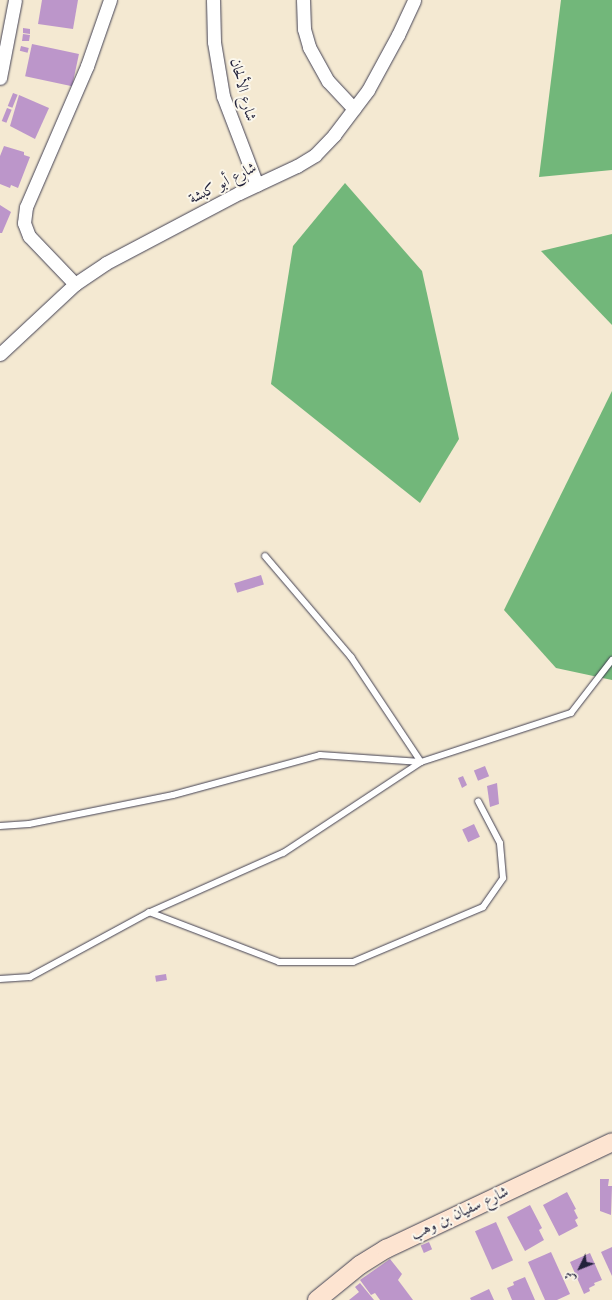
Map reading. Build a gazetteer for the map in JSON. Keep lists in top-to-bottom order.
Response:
{
  "streets": {
    "street": ["شارع الألحان", "شارع أبو كبشة", "شارع سفيان بن وهب"]
  },
  "crossings": [
    ["شارع الألحان", "شارع أبو كبشة"]
  ],
  "north": "bottom left"
}
